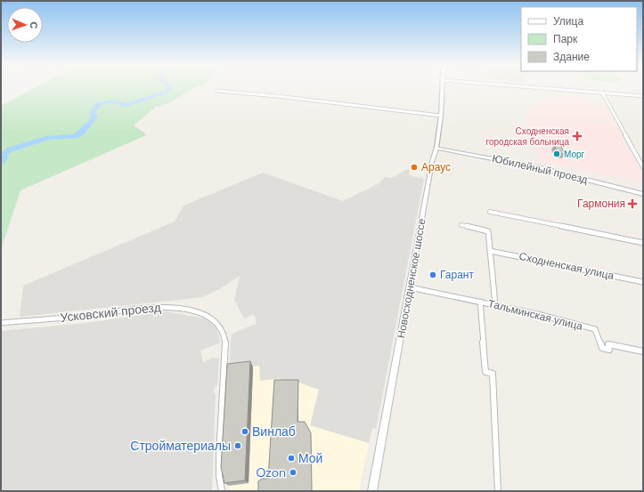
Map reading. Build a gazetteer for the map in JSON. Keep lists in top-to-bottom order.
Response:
{
  "streets": {
    "main road": ["Юбилейный проезд", "Новосходненское шоссе"],
    "street": ["Сходненская улица", "Усковский проезд", "Тальминская улица"]
  },
  "crossings": [
    ["Юбилейный проезд", "Новосходненское шоссе"],
    ["Новосходненское шоссе", "Тальминская улица"]
  ],
  "places": {
    "health": ["Сходненская городская больница", "Гармония"],
    "other": [
      "Морг",
      "Араус",
      "Гарант",
      "Винлаб",
      "Стройматериалы",
      "Мой",
      "Ozon"
    ]
  },
  "legend": ["Улица", "Парк", "Здание"],
  "north": "right"
}
